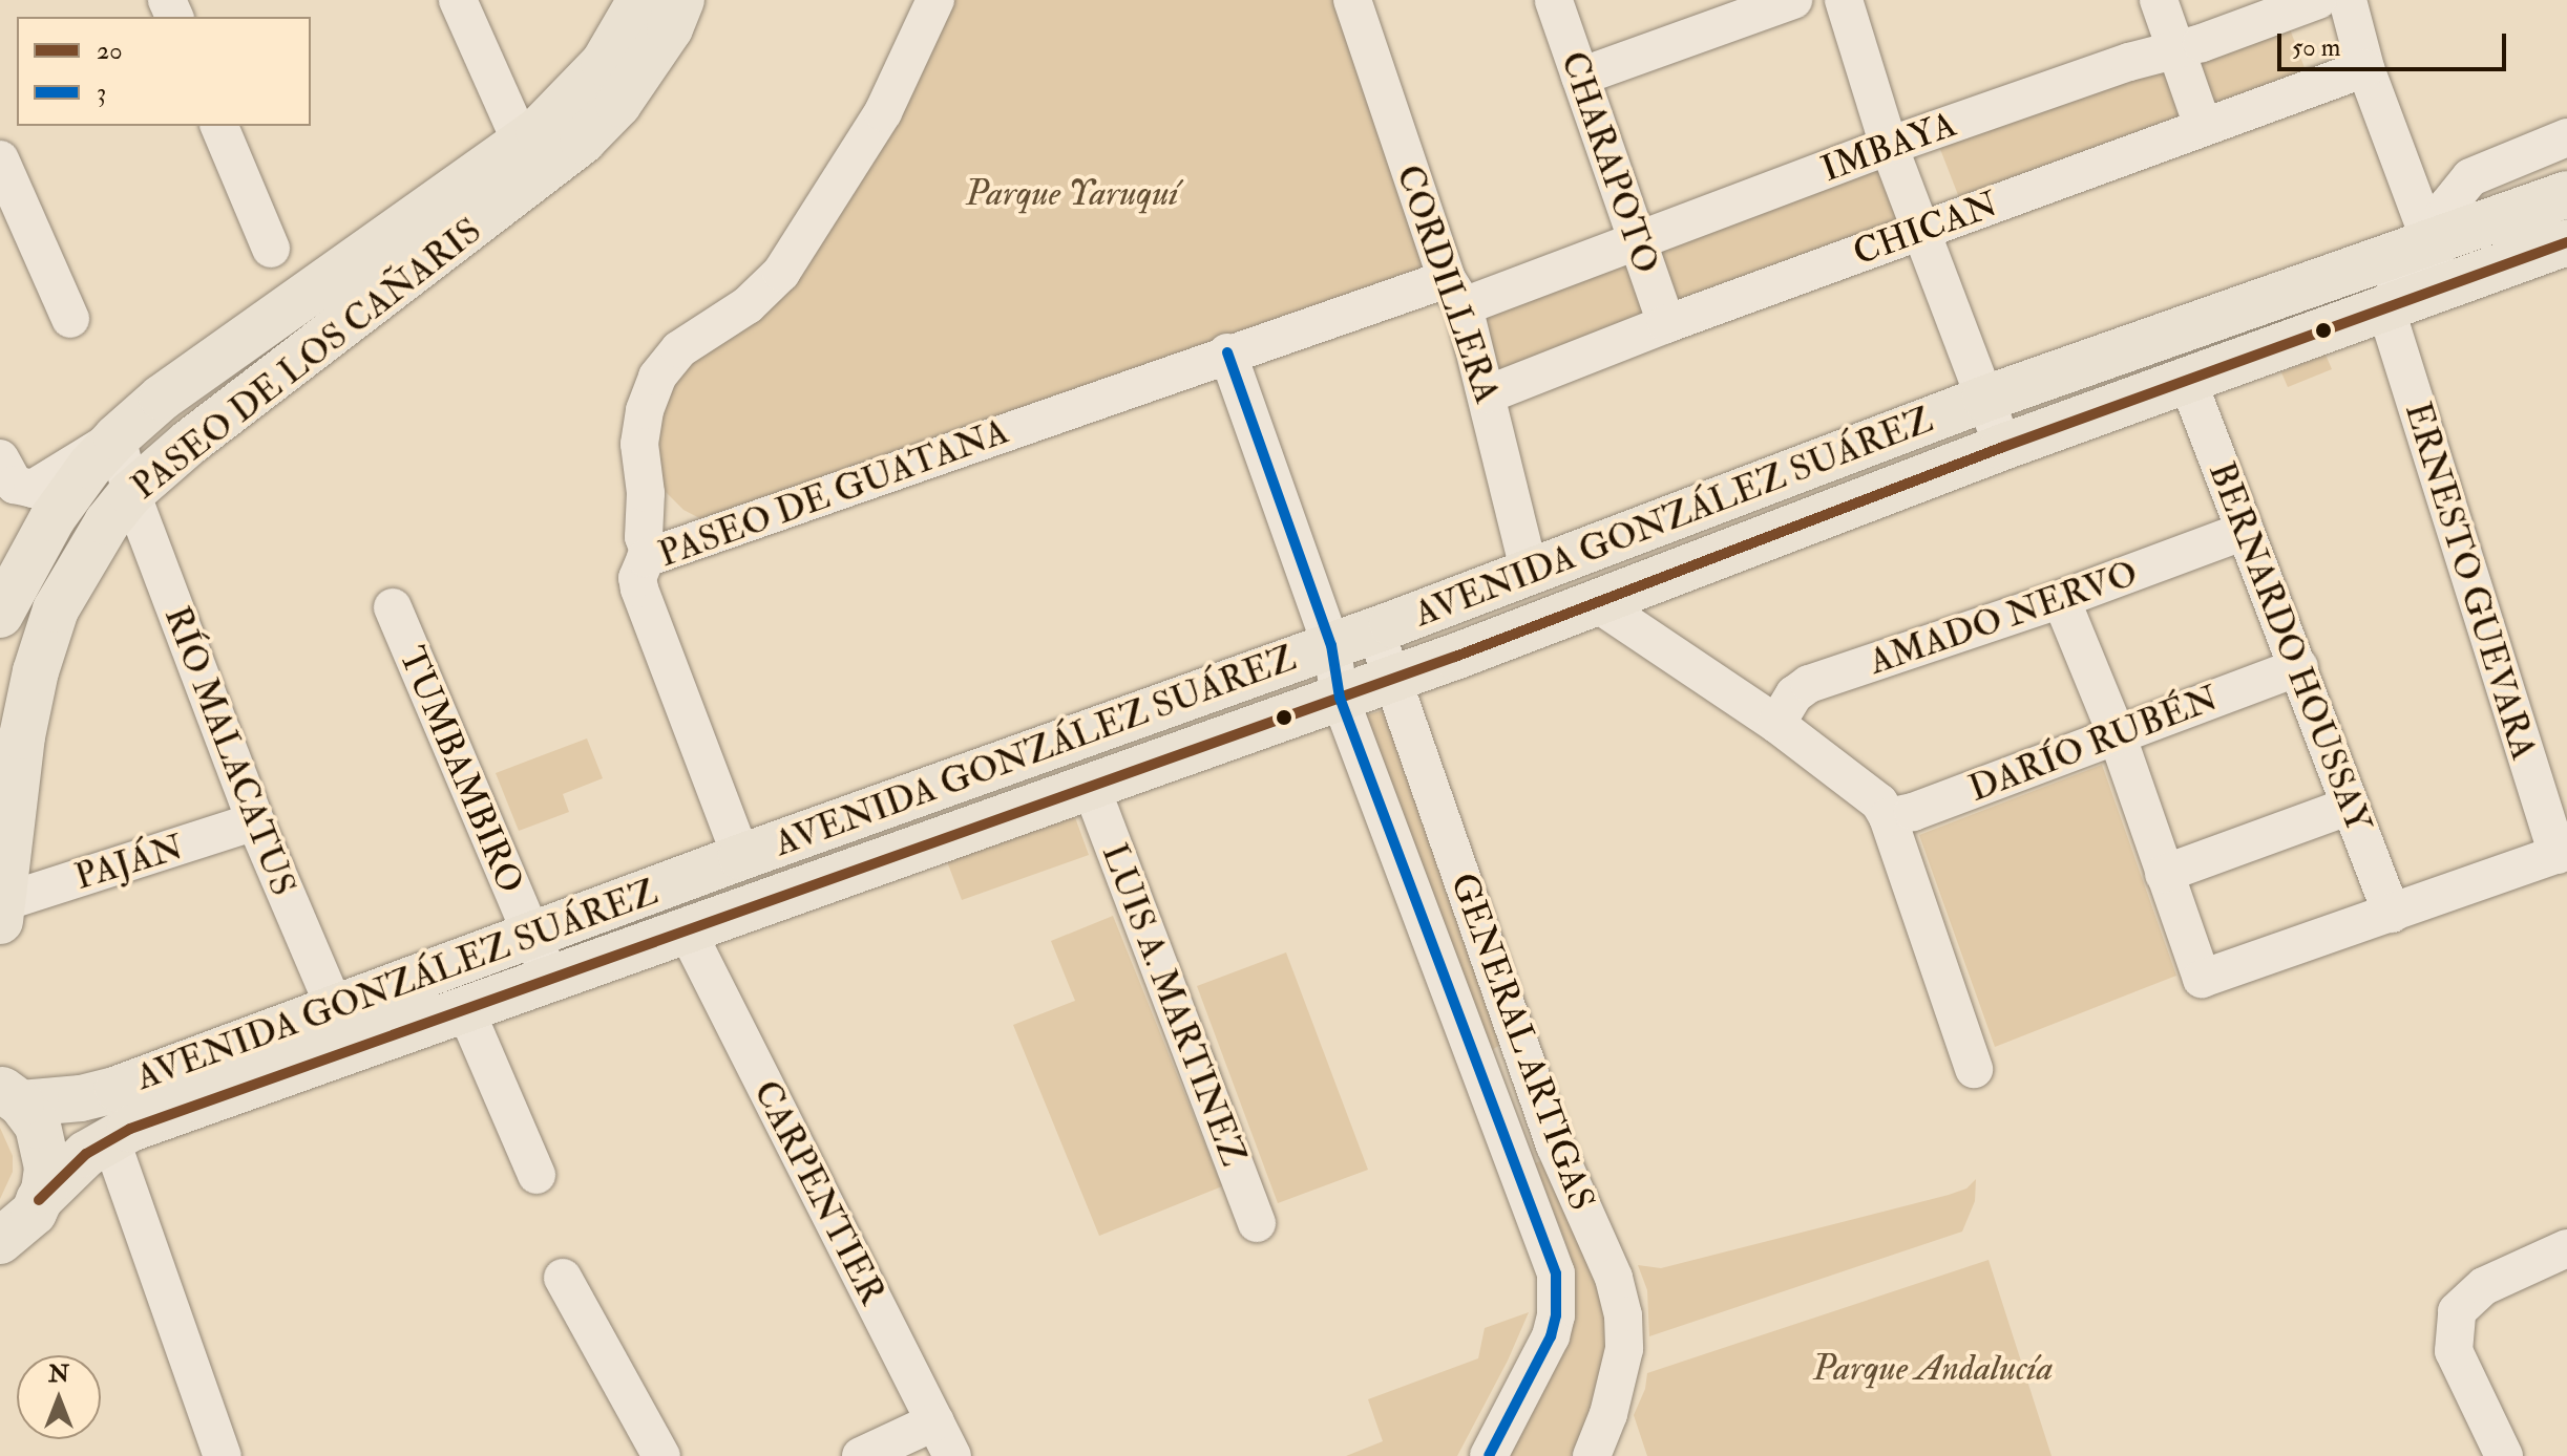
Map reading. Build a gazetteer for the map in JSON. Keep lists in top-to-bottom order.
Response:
{
  "streets": {
    "main road": ["PASEO DE LOS CAÑARIS", "AVENIDA GONZÁLEZ SUÁREZ"],
    "street": [
      "IMBAYA",
      "CHARAPOTO",
      "CHICAN",
      "CORDILLERA",
      "PASEO DE GUATANA",
      "ERNESTO GUEVARA",
      "AMADO NERVO",
      "BERNARDO HOUSSAY",
      "DARÍO RUBÉN",
      "RÍO MALACATUS",
      "TUMBAMBIRO",
      "PAJÁN",
      "LUIS A. MARTINEZ",
      "GENERAL ARTIGAS",
      "CARPENTIER"
    ]
  },
  "crossings": [
    ["IMBAYA", "CHARAPOTO"],
    ["IMBAYA", "CORDILLERA"],
    ["IMBAYA", "PASEO DE GUATANA"],
    ["CHARAPOTO", "CHICAN"],
    ["CHICAN", "CORDILLERA"],
    ["CORDILLERA", "PASEO DE GUATANA"],
    ["CORDILLERA", "AVENIDA GONZÁLEZ SUÁREZ"],
    ["PASEO DE LOS CAÑARIS", "RÍO MALACATUS"],
    ["PASEO DE LOS CAÑARIS", "PAJÁN"],
    ["PASEO DE GUATANA", "AVENIDA GONZÁLEZ SUÁREZ"],
    ["PASEO DE GUATANA", "GENERAL ARTIGAS"],
    ["AVENIDA GONZÁLEZ SUÁREZ", "ERNESTO GUEVARA"],
    ["AVENIDA GONZÁLEZ SUÁREZ", "BERNARDO HOUSSAY"],
    ["AVENIDA GONZÁLEZ SUÁREZ", "RÍO MALACATUS"],
    ["AVENIDA GONZÁLEZ SUÁREZ", "TUMBAMBIRO"],
    ["AVENIDA GONZÁLEZ SUÁREZ", "LUIS A. MARTINEZ"],
    ["AVENIDA GONZÁLEZ SUÁREZ", "GENERAL ARTIGAS"],
    ["AVENIDA GONZÁLEZ SUÁREZ", "CARPENTIER"],
    ["AMADO NERVO", "BERNARDO HOUSSAY"],
    ["BERNARDO HOUSSAY", "DARÍO RUBÉN"],
    ["RÍO MALACATUS", "PAJÁN"]
  ],
  "parks": ["Parque Yaruquí", "Parque Andalucía"],
  "lines": ["transit line 20", "transit line 3"],
  "legend": ["20", "3"],
  "scale_bar": "50 m",
  "north": "top"
}
